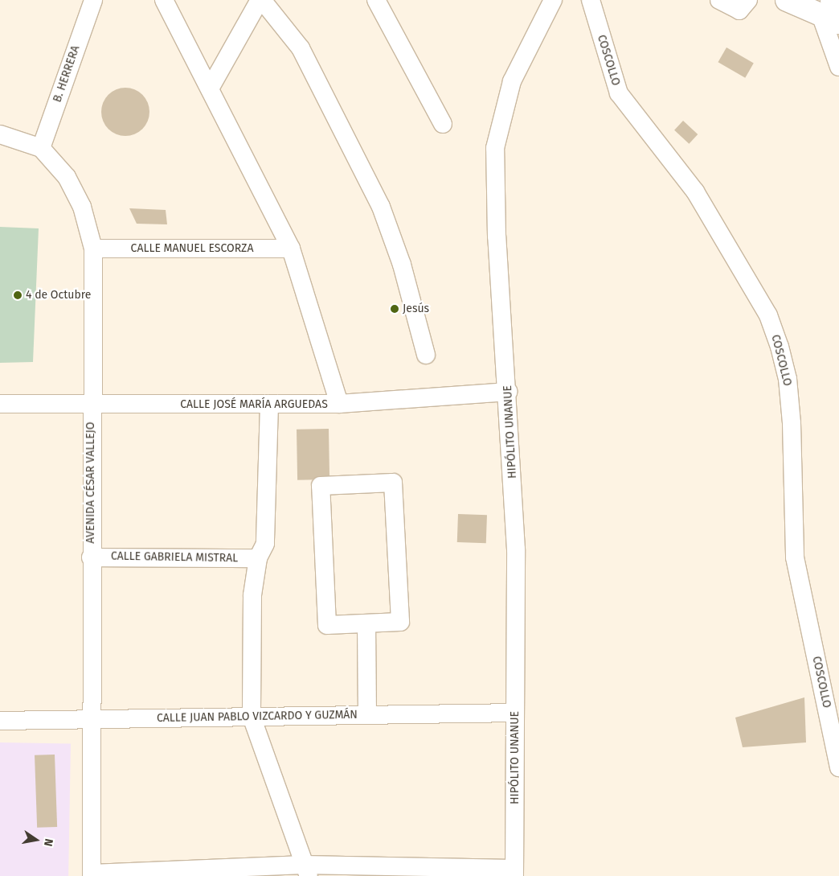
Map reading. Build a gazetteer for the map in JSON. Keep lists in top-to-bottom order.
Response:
{
  "streets": {
    "street": [
      "COSCOLLO",
      "B. HERRERA",
      "CALLE MANUEL ESCORZA",
      "CALLE JOSÉ MARÍA ARGUEDAS",
      "HIPÓLITO UNANUE",
      "AVENIDA CÉSAR VALLEJO",
      "CALLE GABRIELA MISTRAL",
      "CALLE JUAN PABLO VIZCARDO Y GUZMÁN"
    ]
  },
  "crossings": [
    ["B. HERRERA", "AVENIDA CÉSAR VALLEJO"],
    ["CALLE MANUEL ESCORZA", "AVENIDA CÉSAR VALLEJO"],
    ["CALLE JOSÉ MARÍA ARGUEDAS", "HIPÓLITO UNANUE"],
    ["CALLE JOSÉ MARÍA ARGUEDAS", "AVENIDA CÉSAR VALLEJO"],
    ["HIPÓLITO UNANUE", "CALLE JUAN PABLO VIZCARDO Y GUZMÁN"],
    ["AVENIDA CÉSAR VALLEJO", "CALLE GABRIELA MISTRAL"],
    ["AVENIDA CÉSAR VALLEJO", "CALLE JUAN PABLO VIZCARDO Y GUZMÁN"]
  ],
  "places": ["4 de Octubre", "Jesús"],
  "north": "right"
}
